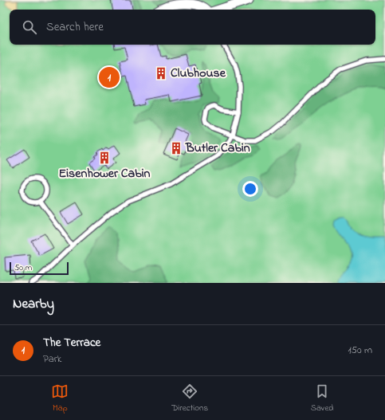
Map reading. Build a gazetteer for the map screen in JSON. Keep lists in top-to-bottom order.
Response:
{
  "places": {
    "building": ["Clubhouse", "Butler Cabin", "Eisenhower Cabin"]
  },
  "scale_bar": "50 m",
  "page": {
    "search": "Search here",
    "pins": "1",
    "scale": "50 m",
    "heading": "Nearby",
    "list": [
      {
        "mark": "1",
        "name": "The Terrace",
        "note": "Park",
        "value": "150 m"
      }
    ],
    "nav": ["Map", "Directions", "Saved"]
  }
}
